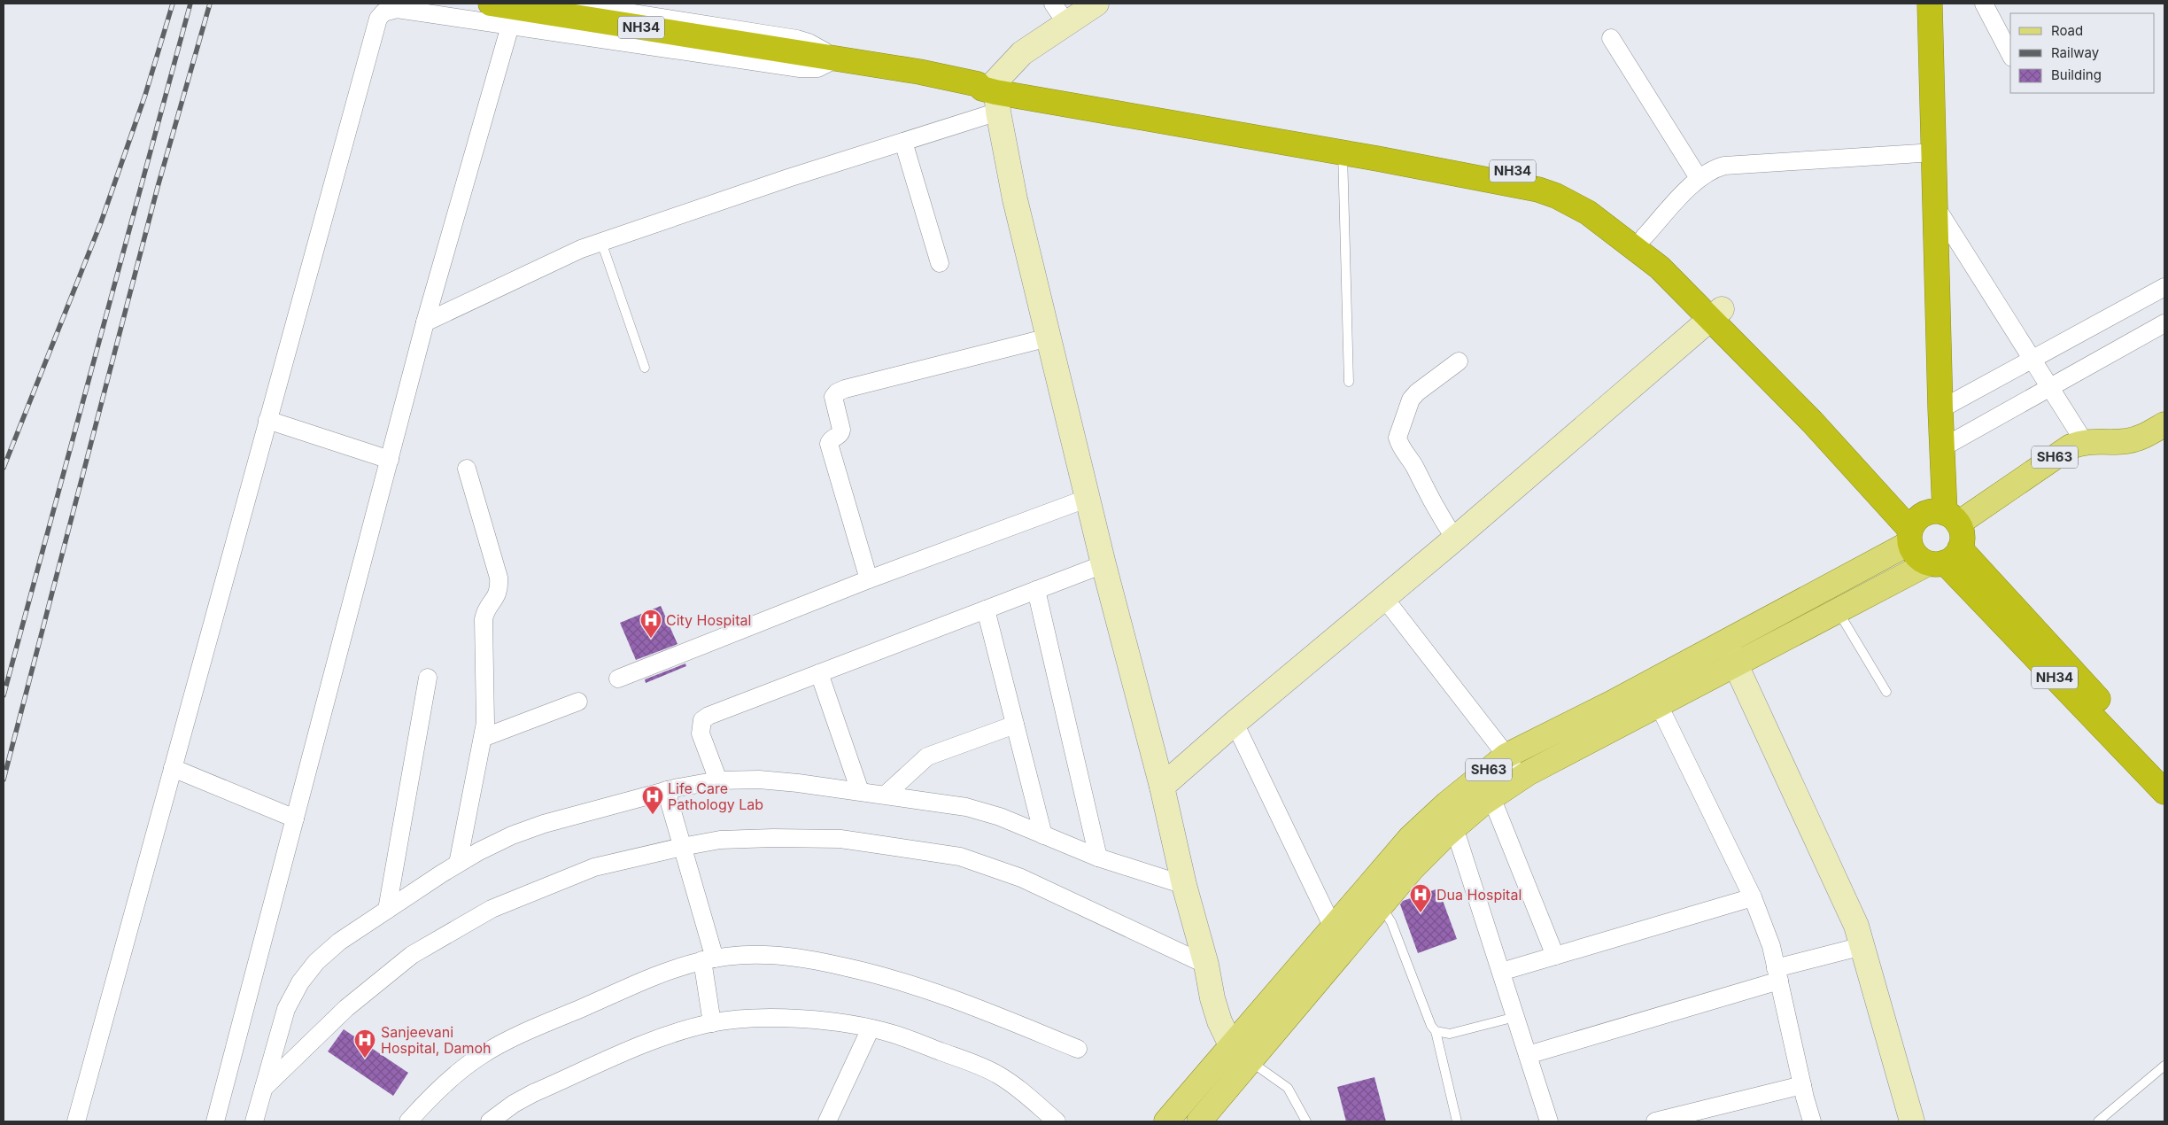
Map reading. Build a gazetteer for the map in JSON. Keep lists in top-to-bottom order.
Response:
{
  "streets": {
    "highway": ["NH34"],
    "main road": ["SH63"]
  },
  "crossings": [
    ["NH34", "SH63"]
  ],
  "places": {
    "hospital": [
      "City Hospital",
      "Life Care Pathology Lab",
      "Dua Hospital",
      "Sanjeevani Hospital, Damoh"
    ]
  },
  "legend": ["Road", "Railway", "Building"]
}
